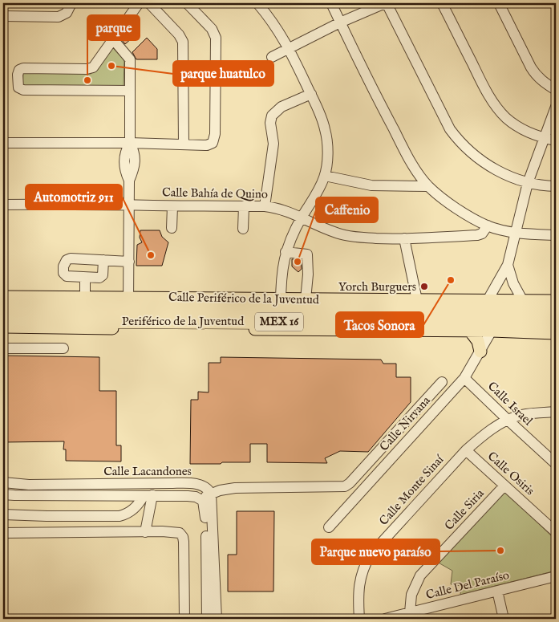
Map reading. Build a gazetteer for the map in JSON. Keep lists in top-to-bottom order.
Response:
{
  "streets": {
    "highway": ["Periférico de la Juventud", "MEX 16"],
    "main road": ["Calle Periférico de la Juventud"],
    "street": [
      "Calle Bahía de Quino",
      "Calle Israel",
      "Calle Nirvana",
      "Calle Lacandones",
      "Calle Osiris",
      "Calle Monte Sinaí",
      "Calle Siria",
      "Calle Del Paraíso"
    ]
  },
  "crossings": [
    ["Calle Periférico de la Juventud", "Periférico de la Juventud"],
    ["Calle Israel", "Calle Nirvana"],
    ["Calle Israel", "Calle Monte Sinaí"],
    ["Calle Osiris", "Calle Monte Sinaí"],
    ["Calle Osiris", "Calle Siria"],
    ["Calle Siria", "Calle Del Paraíso"]
  ],
  "places": [
    "parque huatulco",
    "parque",
    "Automotriz 911",
    "Caffenio",
    "Tacos Sonora",
    "Yorch Burguers",
    "Parque nuevo paraíso"
  ]
}
